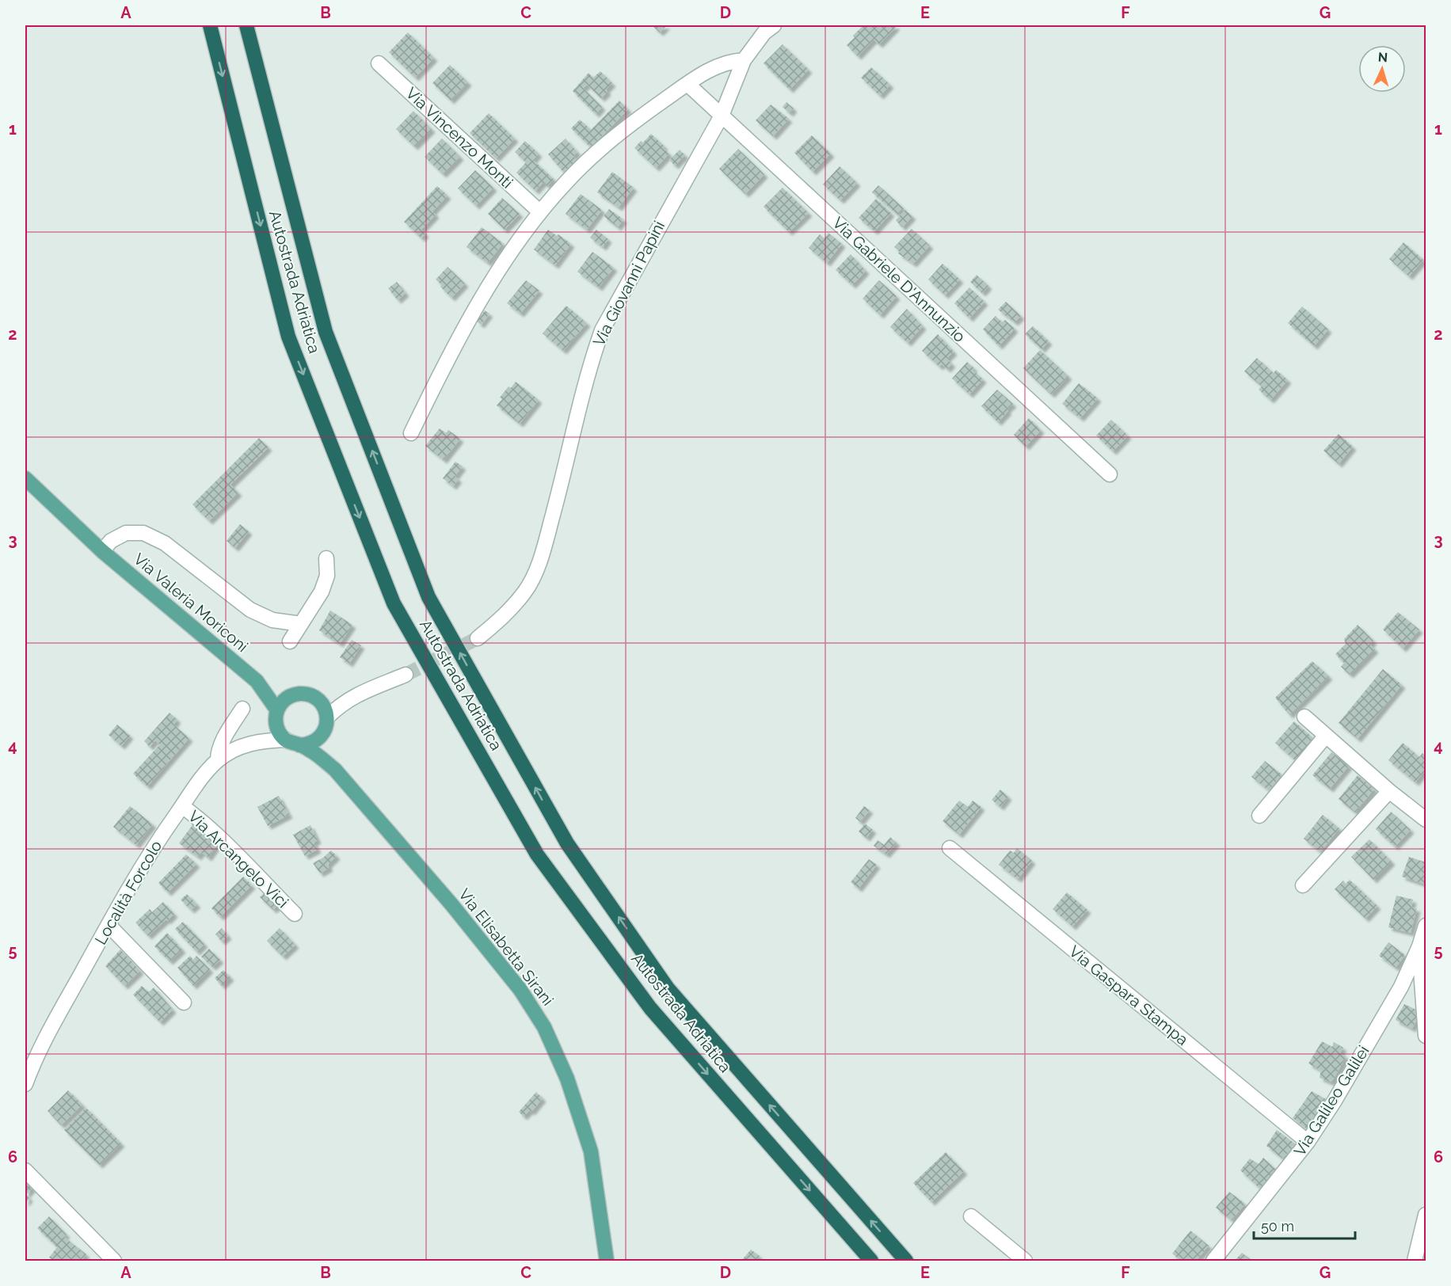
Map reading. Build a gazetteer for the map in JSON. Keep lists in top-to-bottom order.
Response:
{
  "streets": {
    "highway": ["Autostrada Adriatica"],
    "main road": ["Via Valeria Moriconi", "Via Elisabetta Sirani"],
    "street": [
      "Via Vincenzo Monti",
      "Via Gabriele D'Annunzio",
      "Via Giovanni Papini",
      "Via Arcangelo Vici",
      "Località Forcolo",
      "Via Gaspara Stampa",
      "Via Galileo Galilei"
    ]
  },
  "crossings": [
    ["Via Gabriele D'Annunzio", "Via Giovanni Papini"],
    ["Via Valeria Moriconi", "Via Elisabetta Sirani"],
    ["Via Arcangelo Vici", "Località Forcolo"],
    ["Via Gaspara Stampa", "Via Galileo Galilei"]
  ],
  "scale_bar": "50 m",
  "north": "top",
  "grid": {
    "columns": [
      "A",
      "B",
      "C",
      "D",
      "E",
      "F",
      "G"
    ],
    "rows": [
      "1",
      "2",
      "3",
      "4",
      "5",
      "6"
    ]
  }
}
